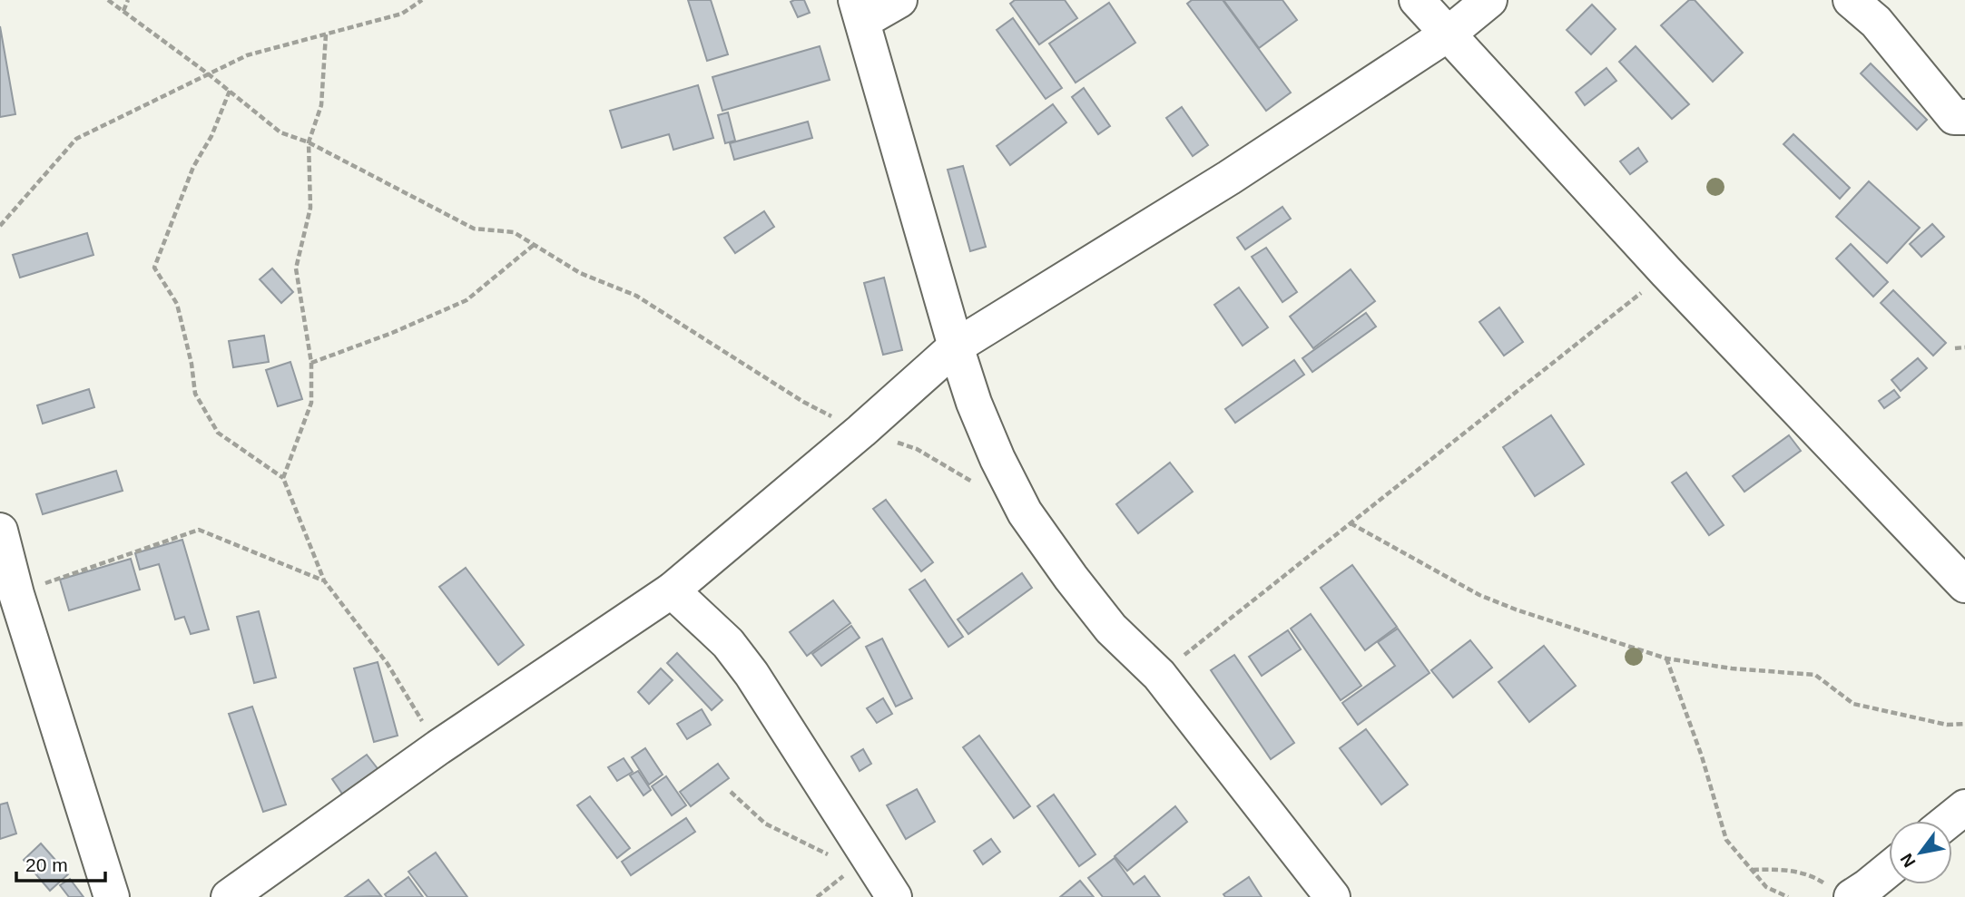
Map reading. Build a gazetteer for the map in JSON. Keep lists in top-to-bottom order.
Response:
{
  "scale_bar": "20 m",
  "north": "bottom left"
}
